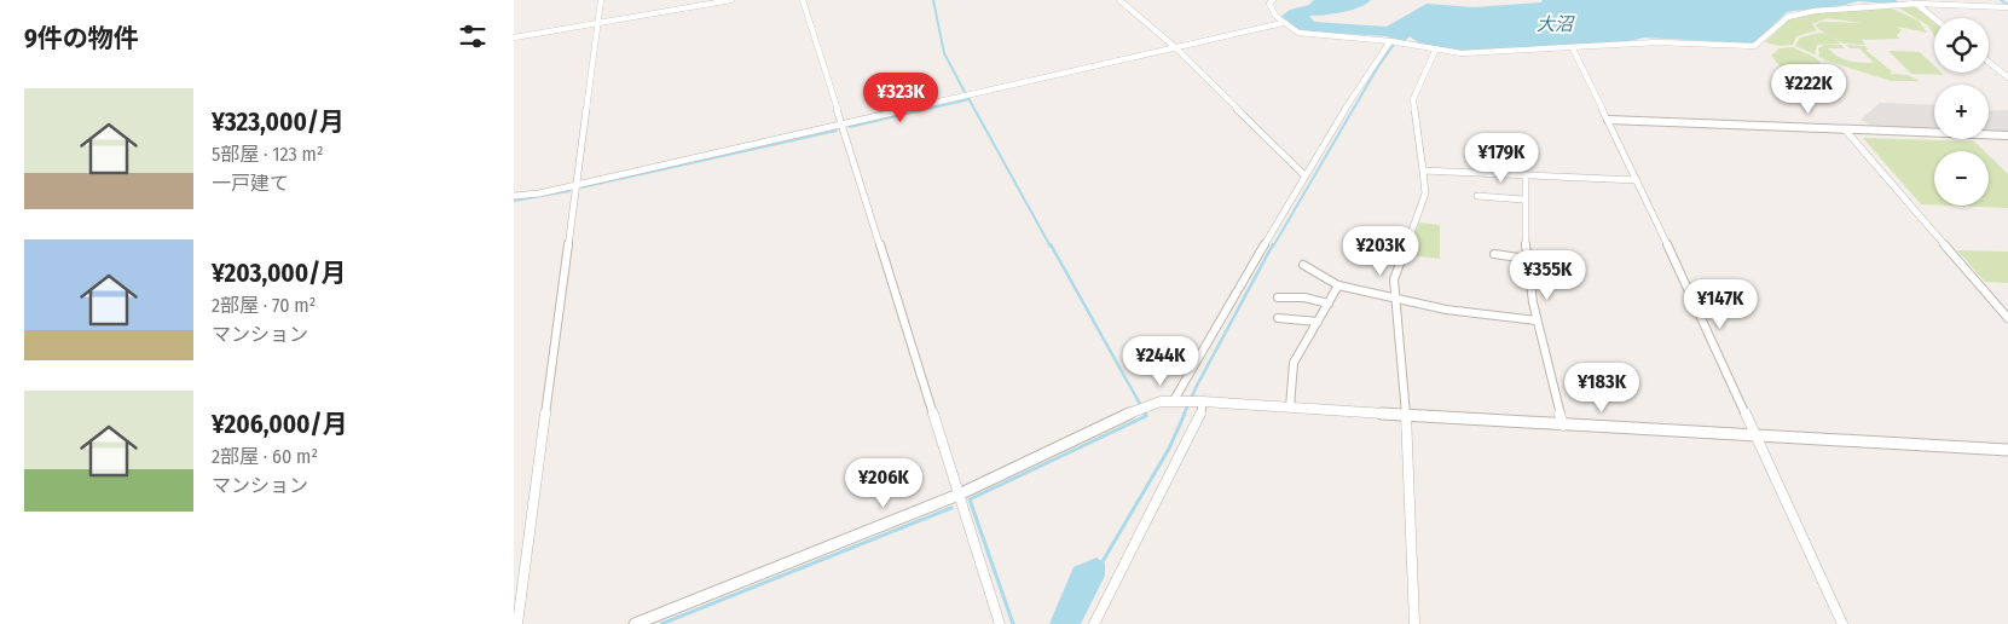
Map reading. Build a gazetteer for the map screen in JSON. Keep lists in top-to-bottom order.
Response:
{
  "water": ["大沼"],
  "page": {
    "heading": "9件の物件",
    "map_buttons": ["+", "−"],
    "price": [
      "¥222K",
      "¥323K",
      "¥179K",
      "¥203K",
      "¥355K",
      "¥147K",
      "¥244K",
      "¥183K",
      "¥206K"
    ],
    "list": [
      {
        "name": "¥323,000/月",
        "note": "5部屋 · 123 m² · 一戸建て"
      },
      {
        "name": "¥203,000/月",
        "note": "2部屋 · 70 m² · マンション"
      },
      {
        "name": "¥206,000/月",
        "note": "2部屋 · 60 m² · マンション"
      }
    ]
  }
}
